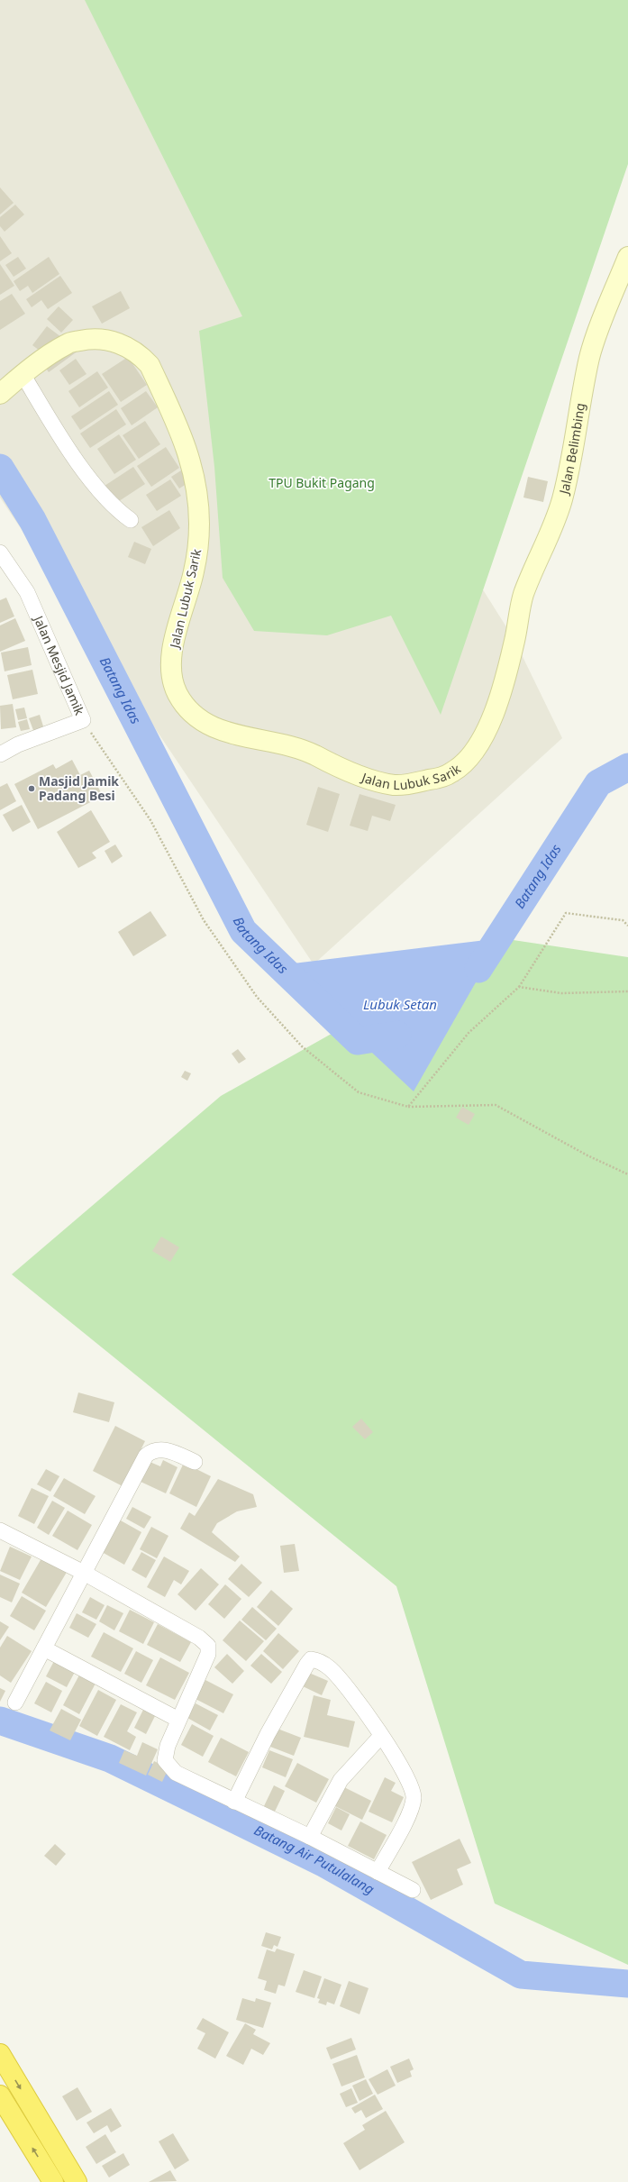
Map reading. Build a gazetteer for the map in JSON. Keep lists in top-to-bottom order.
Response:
{
  "streets": {
    "street": ["Jalan Belimbing", "Jalan Lubuk Sarik", "Jalan Mesjid Jamik"]
  },
  "crossings": [
    ["Jalan Belimbing", "Jalan Lubuk Sarik"]
  ],
  "water": ["Batang Idas", "Lubuk Setan", "Batang Air Putulalang"],
  "parks": ["TPU Bukit Pagang"],
  "places": ["Masjid Jamik Padang Besi"]
}
